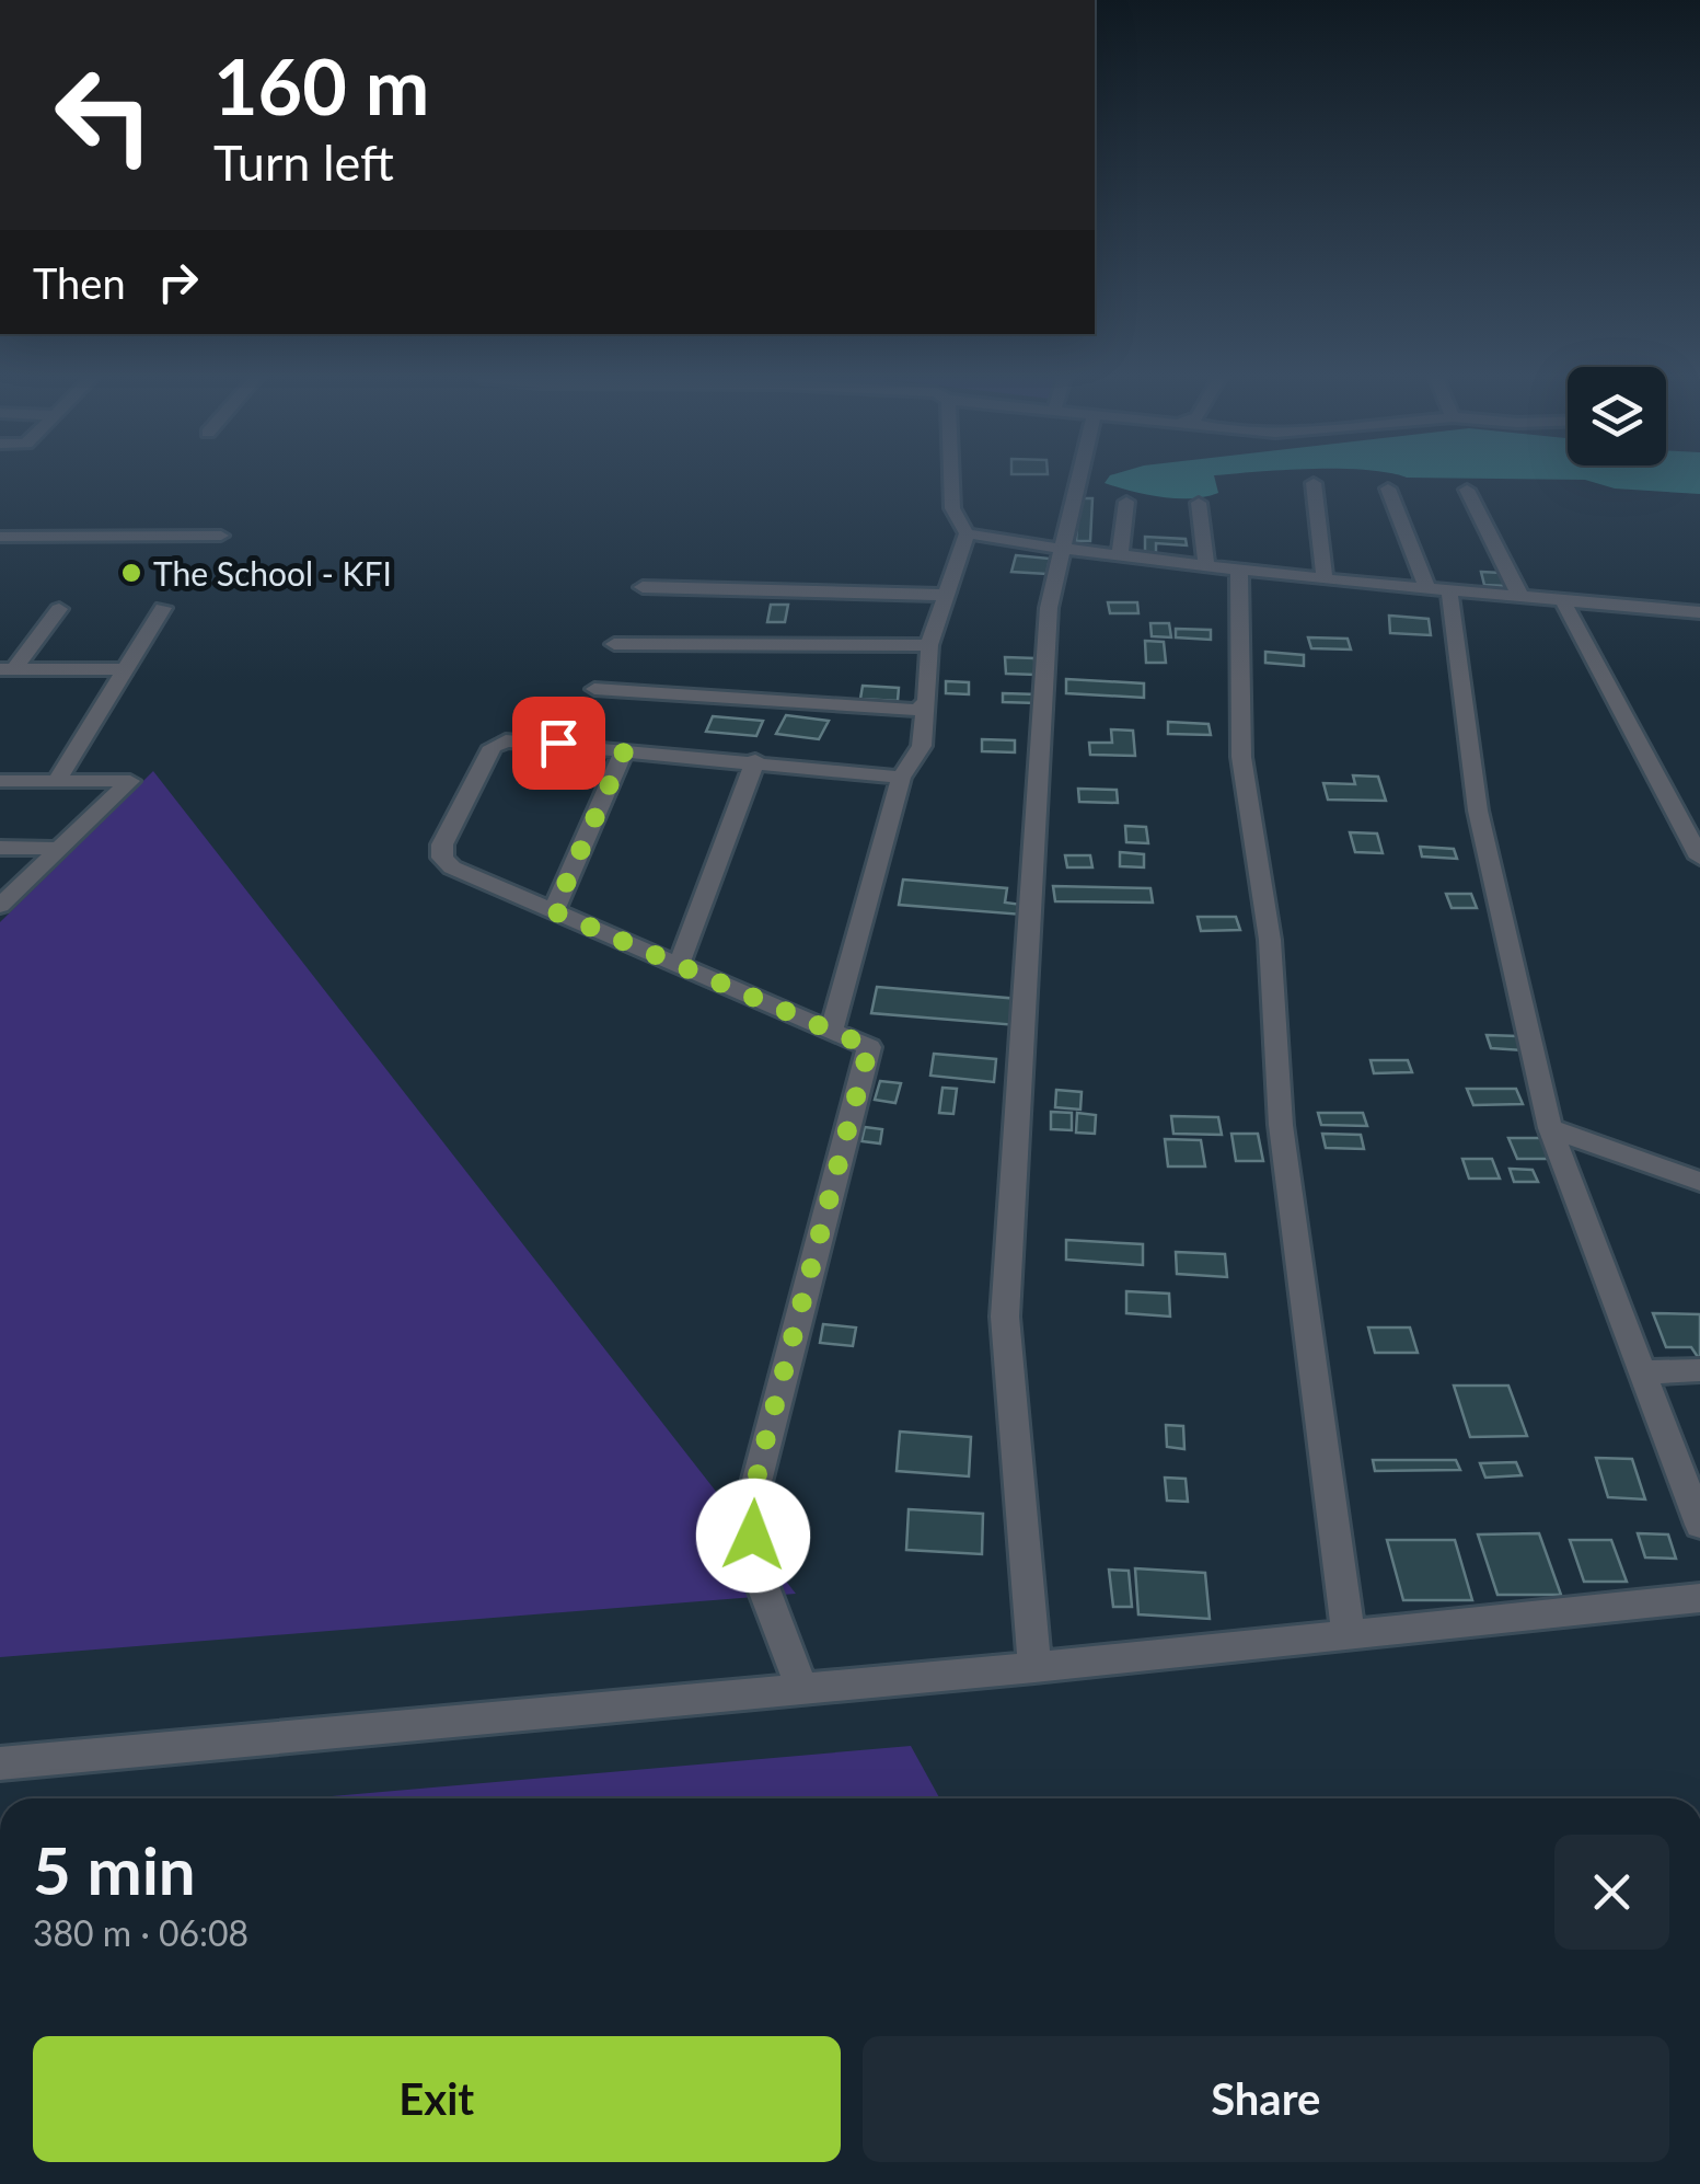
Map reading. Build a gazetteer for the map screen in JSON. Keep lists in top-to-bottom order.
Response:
{
  "places": ["The School - KFI"],
  "page": {
    "turn": ["160 m", "Turn left"],
    "then": "Then",
    "heading": ["5 min", "380 m · 06:08"],
    "buttons": ["Exit", "Share"]
  }
}
